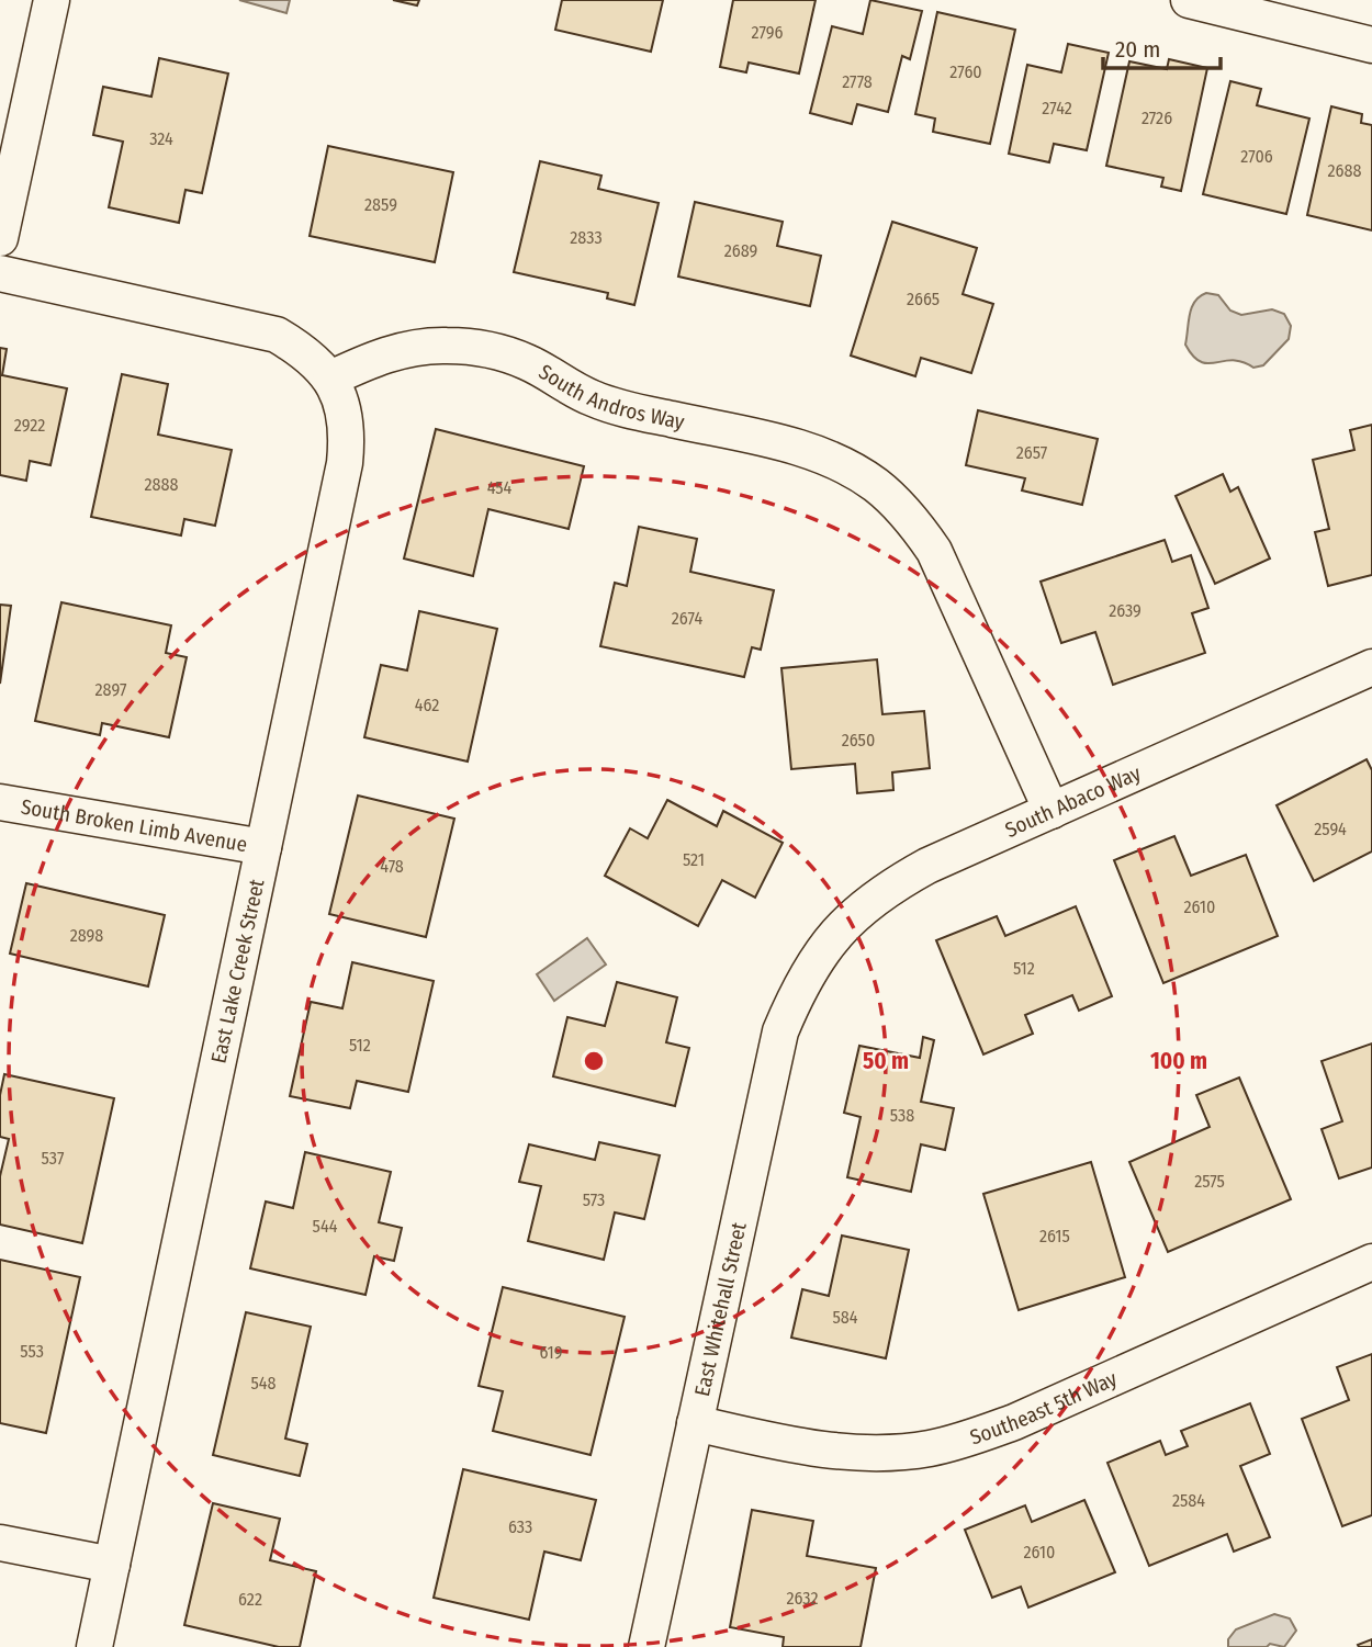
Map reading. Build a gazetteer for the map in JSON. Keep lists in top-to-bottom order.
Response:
{
  "streets": {
    "street": [
      "South Andros Way",
      "South Abaco Way",
      "South Broken Limb Avenue",
      "East Lake Creek Street",
      "East Whitehall Street",
      "Southeast 5th Way"
    ]
  },
  "crossings": [
    ["South Andros Way", "South Abaco Way"],
    ["South Andros Way", "East Lake Creek Street"],
    ["South Abaco Way", "East Whitehall Street"],
    ["South Broken Limb Avenue", "East Lake Creek Street"],
    ["East Whitehall Street", "Southeast 5th Way"]
  ],
  "house_numbers": [
    "2796",
    "2760",
    "2778",
    "2742",
    "2726",
    "324",
    "2706",
    "2688",
    "2859",
    "2833",
    "2689",
    "2665",
    "2922",
    "2657",
    "2888",
    "454",
    "2639",
    "2674",
    "2897",
    "462",
    "2650",
    "2594",
    "521",
    "478",
    "2610",
    "2898",
    "512",
    "512",
    "538",
    "537",
    "2575",
    "573",
    "544",
    "2615",
    "584",
    "553",
    "619",
    "548",
    "2584",
    "633",
    "2610",
    "2632",
    "622"
  ],
  "scale_bar": "20 m",
  "rings": ["50 m", "100 m"]
}
